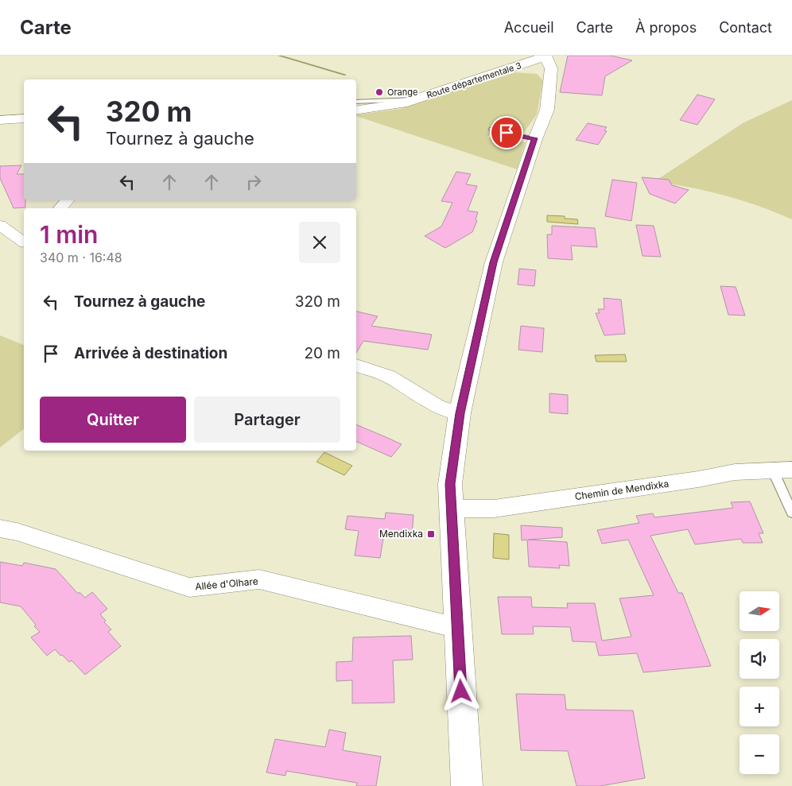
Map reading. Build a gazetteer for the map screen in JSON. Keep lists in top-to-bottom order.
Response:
{
  "streets": {
    "street": ["Route départementale 3", "Chemin de Mendixka", "Allée d'Olhare"]
  },
  "places": {
    "other": ["Orange"],
    "transit": ["Mendixka"]
  },
  "north": "right",
  "page": {
    "header": "Carte",
    "nav": [
      "Accueil",
      "Carte",
      "À propos",
      "Contact"
    ],
    "turn": ["320 m", "Tournez à gauche"],
    "heading": ["1 min", "340 m · 16:48"],
    "list": [
      {
        "name": "Tournez à gauche",
        "value": "320 m"
      },
      {
        "name": "Arrivée à destination",
        "value": "20 m"
      }
    ],
    "buttons": ["Quitter", "Partager"],
    "map_buttons": ["+", "−"]
  }
}
